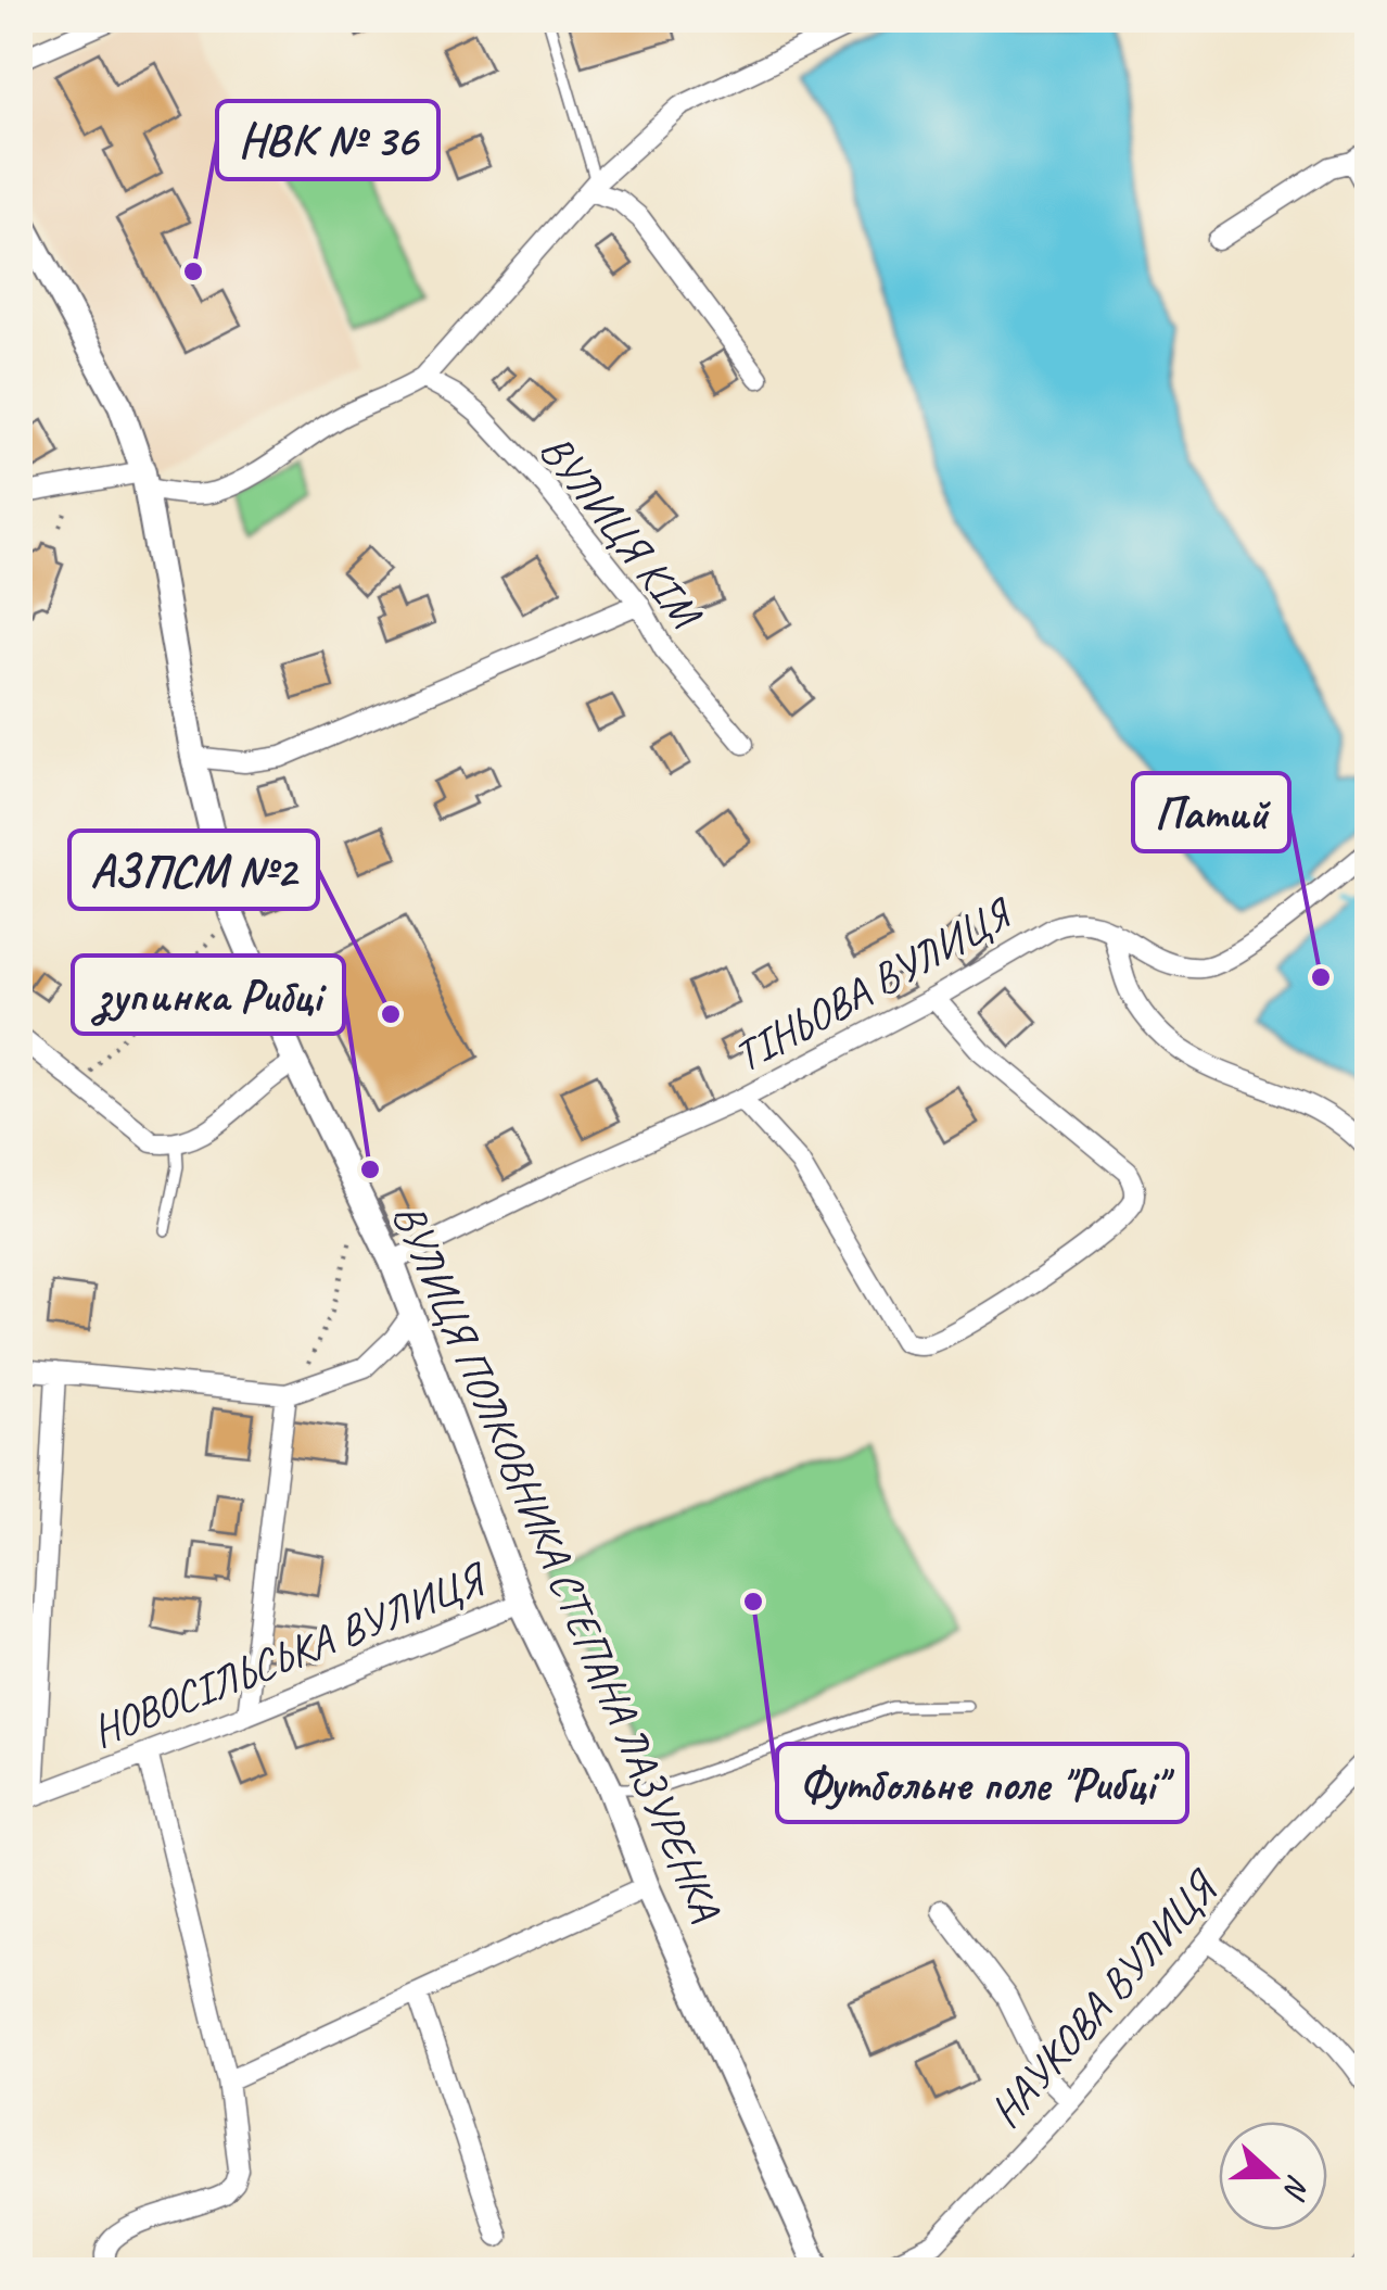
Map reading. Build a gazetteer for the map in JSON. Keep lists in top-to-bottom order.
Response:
{
  "streets": {
    "street": [
      "ВУЛИЦЯ КІМ",
      "ТІНЬОВА ВУЛИЦЯ",
      "ВУЛИЦЯ ПОЛКОВНИКА СТЕПАНА ЛАЗУРЕНКА",
      "НОВОСІЛЬСЬКА ВУЛИЦЯ",
      "НАУКОВА ВУЛИЦЯ"
    ]
  },
  "crossings": [
    ["ТІНЬОВА ВУЛИЦЯ", "ВУЛИЦЯ ПОЛКОВНИКА СТЕПАНА ЛАЗУРЕНКА"],
    ["ВУЛИЦЯ ПОЛКОВНИКА СТЕПАНА ЛАЗУРЕНКА", "НОВОСІЛЬСЬКА ВУЛИЦЯ"]
  ],
  "places": [
    "НВК № 36",
    "Патий",
    "АЗПСМ №2",
    "зупинка Рибці",
    "Футбольне поле \"Рибці\""
  ],
  "north": "right"
}
